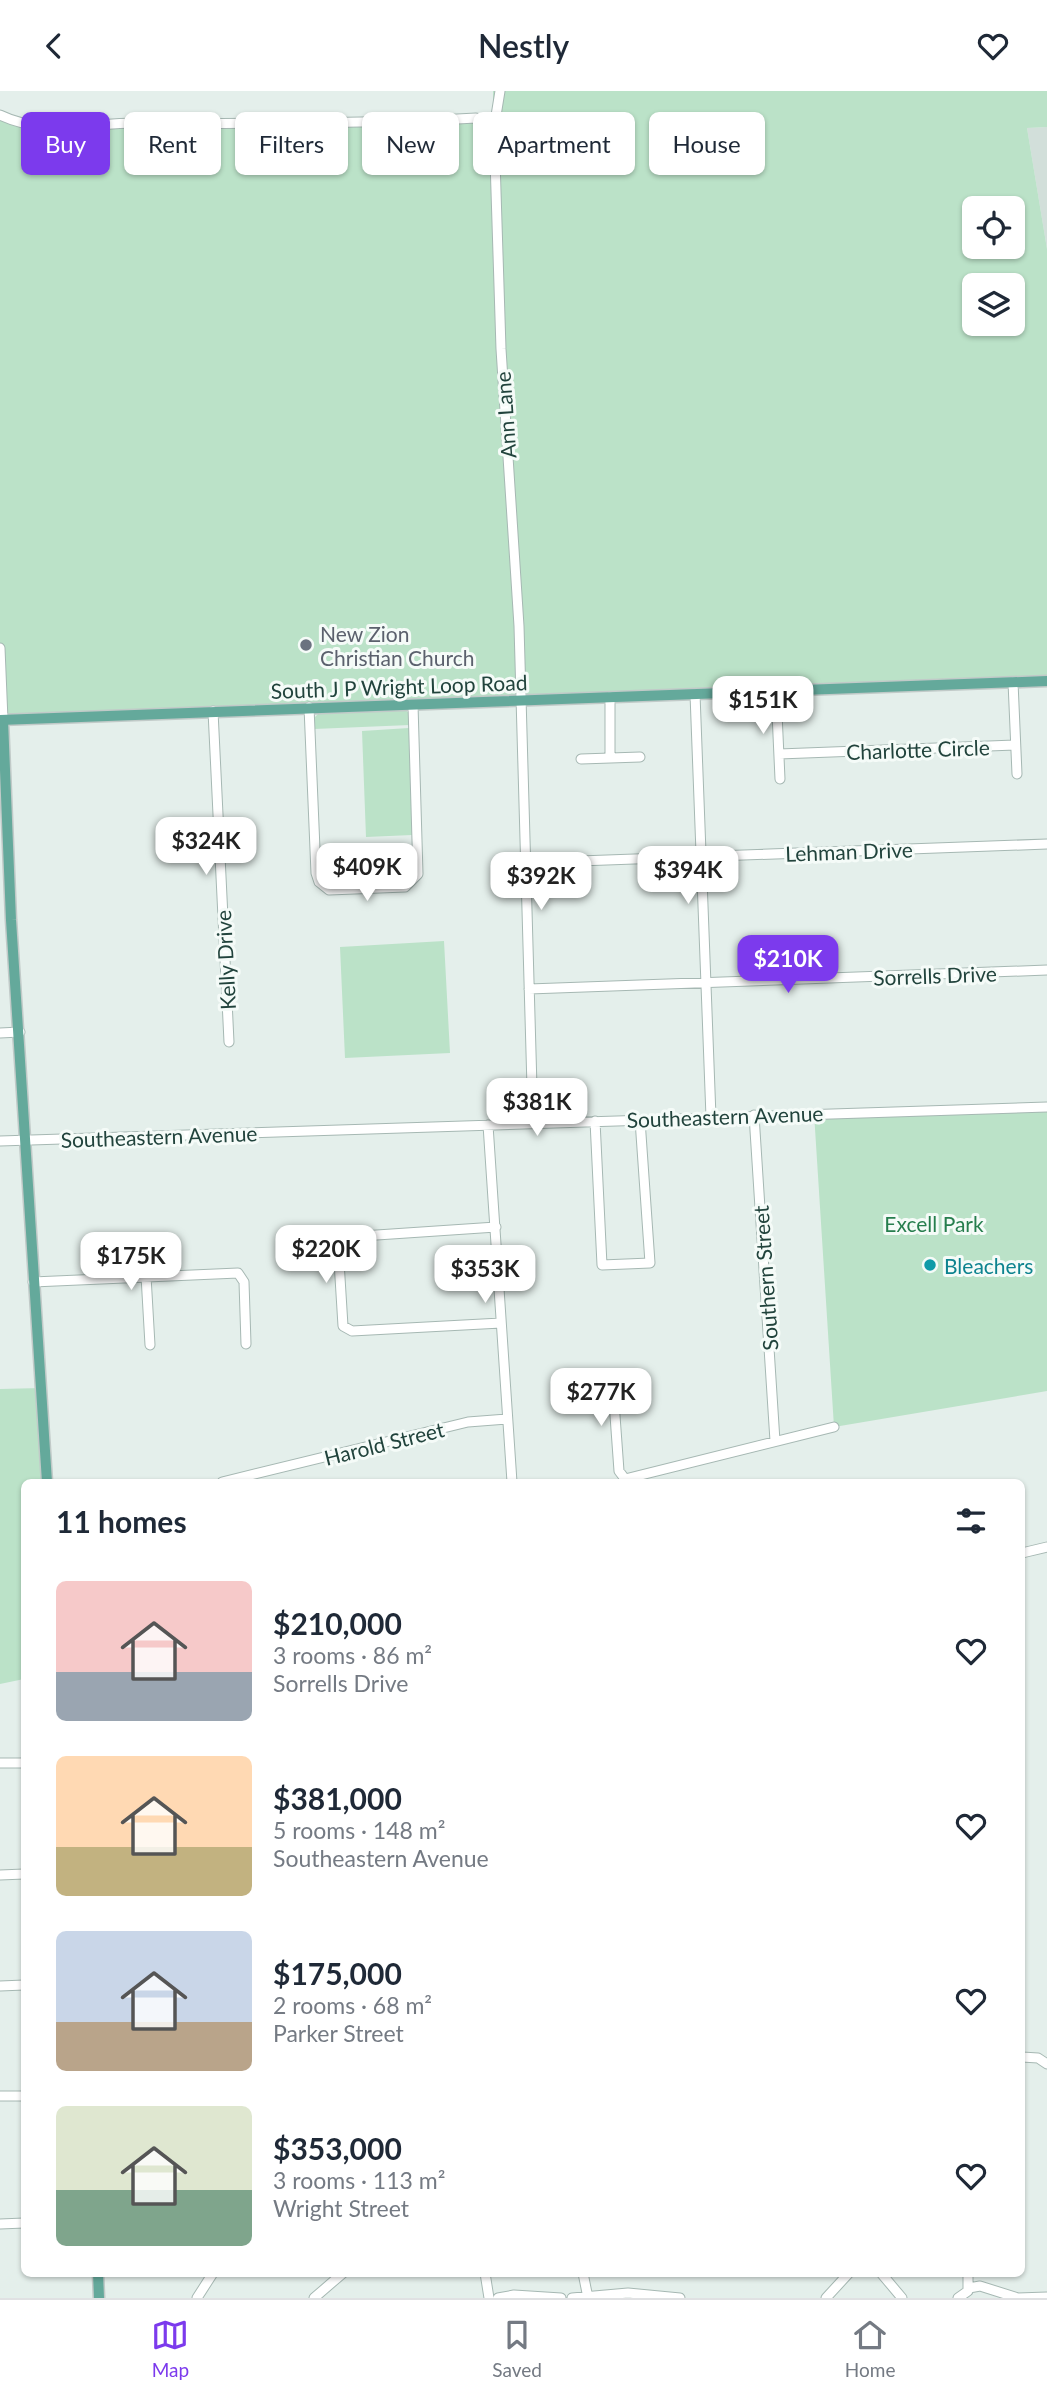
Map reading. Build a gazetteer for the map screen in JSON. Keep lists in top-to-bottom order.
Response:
{
  "streets": {
    "main road": ["South J P Wright Loop Road"],
    "street": [
      "Ann Lane",
      "Charlotte Circle",
      "Lehman Drive",
      "Kelly Drive",
      "Sorrells Drive",
      "Southeastern Avenue",
      "Southern Street",
      "Harold Street"
    ]
  },
  "crossings": [
    ["Ann Lane", "South J P Wright Loop Road"],
    ["Ann Lane", "Lehman Drive"],
    ["Ann Lane", "Sorrells Drive"],
    ["Ann Lane", "Southeastern Avenue"],
    ["South J P Wright Loop Road", "Charlotte Circle"],
    ["South J P Wright Loop Road", "Kelly Drive"],
    ["Southeastern Avenue", "Southern Street"]
  ],
  "parks": ["Excell Park"],
  "places": ["New Zion Christian Church", "Bleachers"],
  "page": {
    "header": "Nestly",
    "chip": [
      "Buy",
      "Rent",
      "Filters",
      "New",
      "Apartment",
      "House"
    ],
    "price": [
      "$151K",
      "$324K",
      "$409K",
      "$394K",
      "$392K",
      "$210K",
      "$381K",
      "$220K",
      "$175K",
      "$353K",
      "$277K"
    ],
    "heading": "11 homes",
    "list": [
      {
        "name": "$210,000",
        "note": "3 rooms · 86 m² · Sorrells Drive"
      },
      {
        "name": "$381,000",
        "note": "5 rooms · 148 m² · Southeastern Avenue"
      },
      {
        "name": "$175,000",
        "note": "2 rooms · 68 m² · Parker Street"
      },
      {
        "name": "$353,000",
        "note": "3 rooms · 113 m² · Wright Street"
      }
    ],
    "tabs": ["Map", "Saved", "Home"]
  }
}
